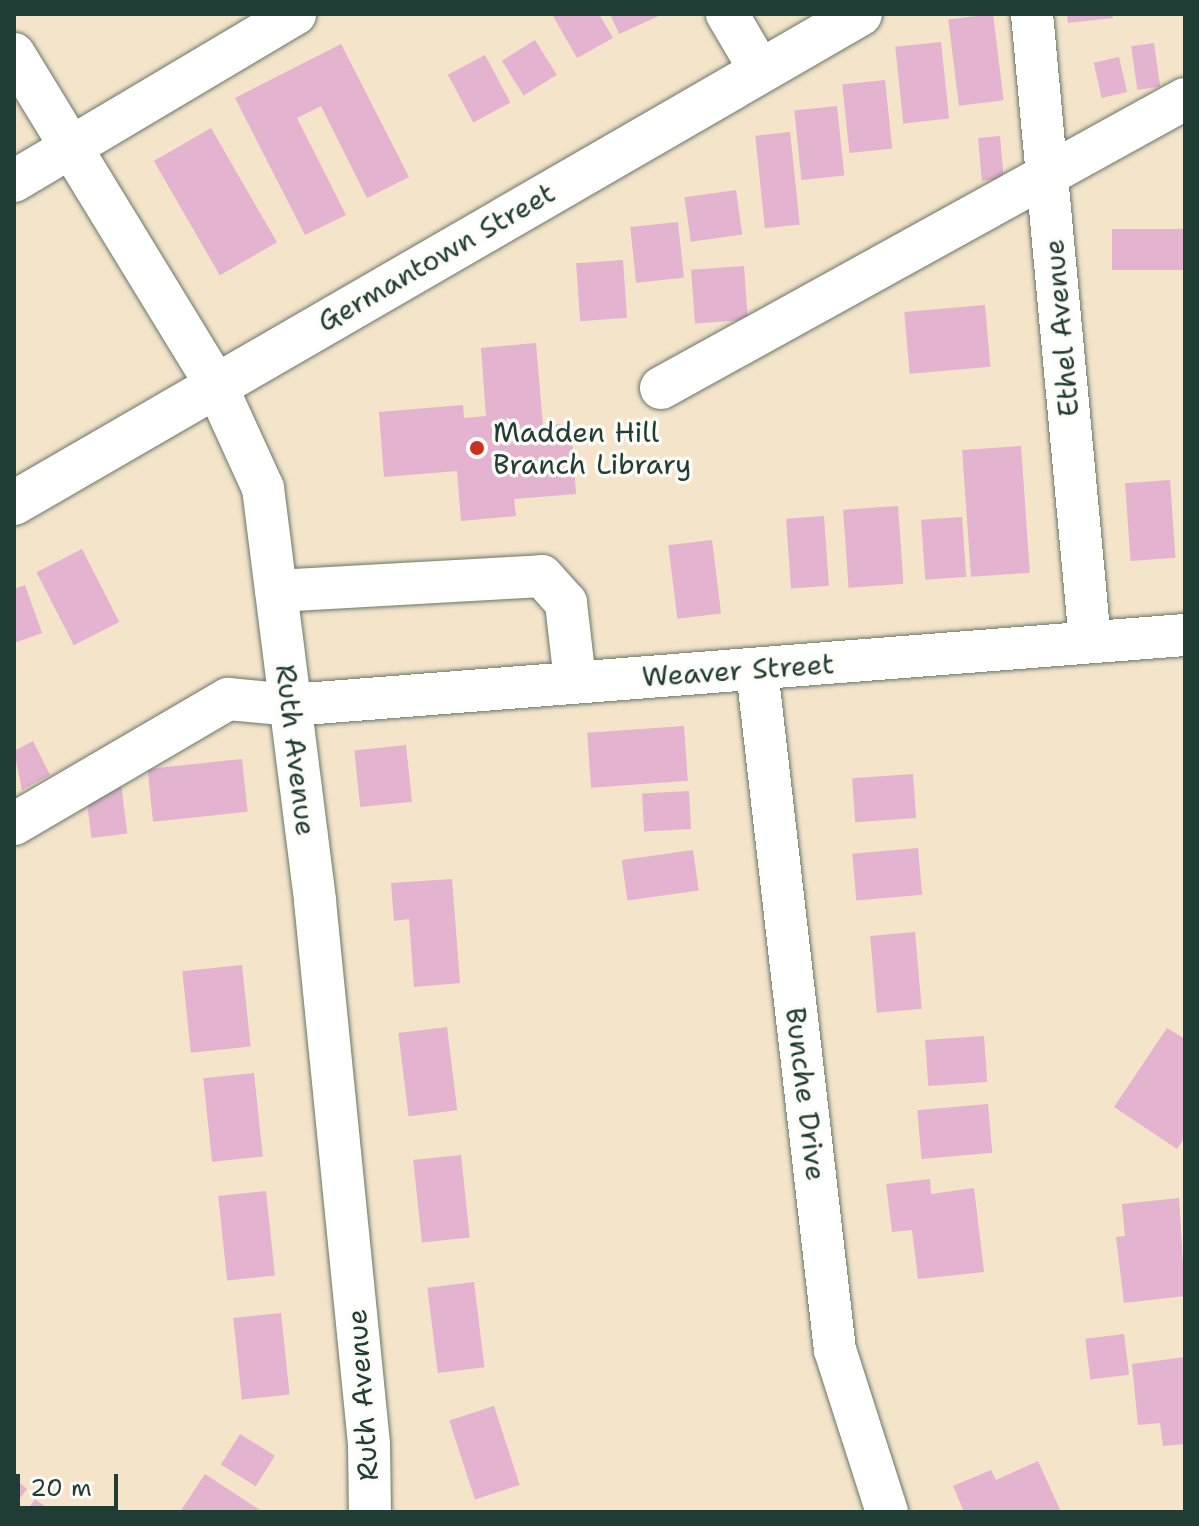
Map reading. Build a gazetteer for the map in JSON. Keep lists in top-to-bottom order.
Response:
{
  "streets": {
    "main road": ["Germantown Street"],
    "street": [
      "Ethel Avenue",
      "Weaver Street",
      "Ruth Avenue",
      "Bunche Drive"
    ]
  },
  "crossings": [
    ["Germantown Street", "Ruth Avenue"],
    ["Ethel Avenue", "Weaver Street"],
    ["Weaver Street", "Ruth Avenue"],
    ["Weaver Street", "Bunche Drive"]
  ],
  "places": ["Madden Hill Branch Library"],
  "scale_bar": "20 m"
}
